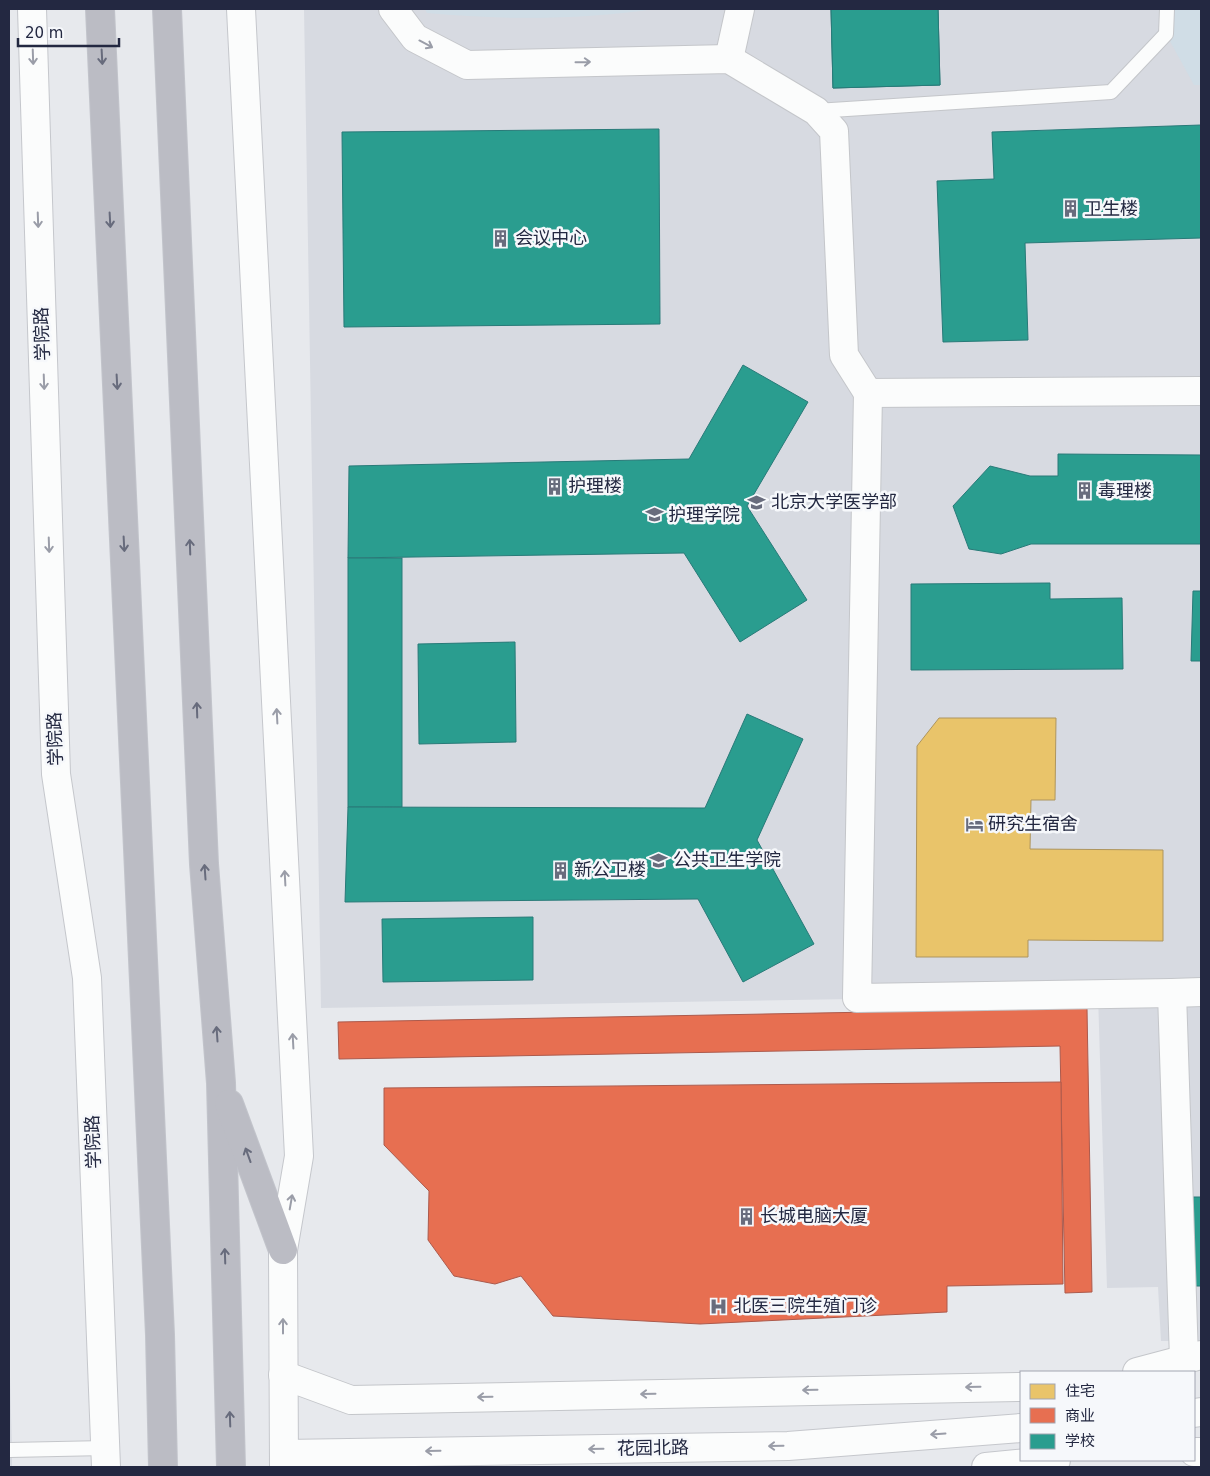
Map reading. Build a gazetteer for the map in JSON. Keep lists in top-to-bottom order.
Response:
{
  "streets": {
    "street": ["学院路", "花园北路"]
  },
  "places": {
    "building": [
      "卫生楼",
      "会议中心",
      "护理楼",
      "毒理楼",
      "新公卫楼",
      "长城电脑大厦"
    ],
    "school or university": ["北京大学医学部", "护理学院", "公共卫生学院"],
    "hotel": ["研究生宿舍"],
    "hospital": ["北医三院生殖门诊"]
  },
  "legend": ["住宅", "商业", "学校"],
  "scale_bar": "20 m"
}
